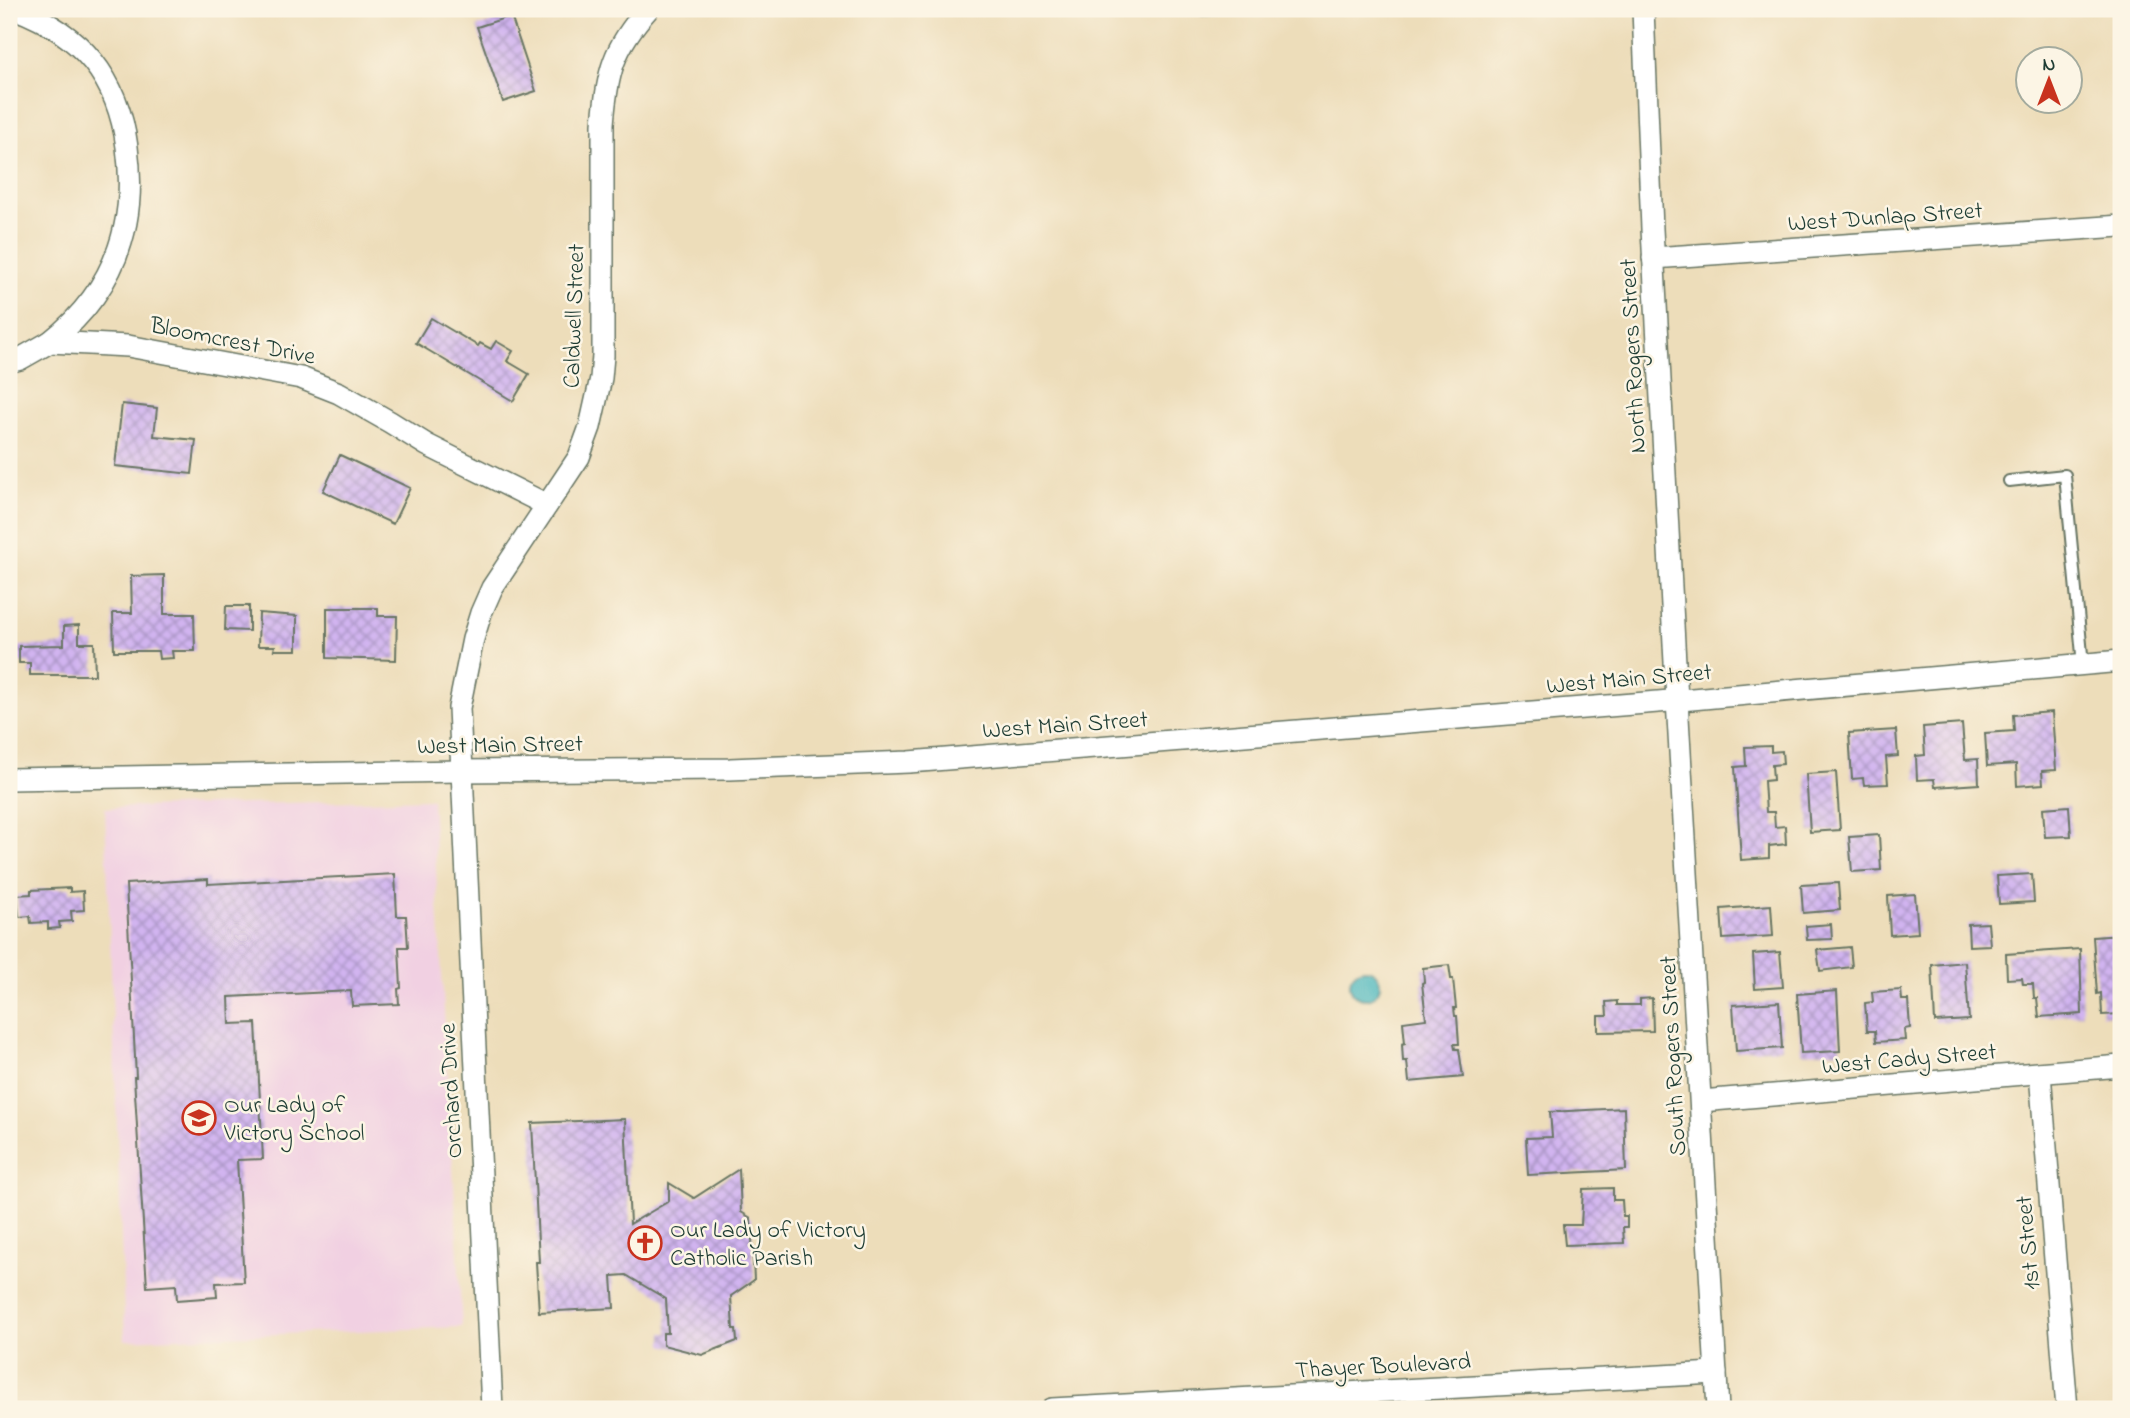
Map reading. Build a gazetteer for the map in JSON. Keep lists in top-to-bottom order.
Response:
{
  "streets": {
    "street": [
      "West Dunlap Street",
      "Caldwell Street",
      "Bloomcrest Drive",
      "North Rogers Street",
      "West Main Street",
      "South Rogers Street",
      "West Cady Street",
      "Orchard Drive",
      "1st Street",
      "Thayer Boulevard"
    ]
  },
  "crossings": [
    ["West Dunlap Street", "North Rogers Street"],
    ["Caldwell Street", "Bloomcrest Drive"],
    ["Caldwell Street", "West Main Street"],
    ["Caldwell Street", "Orchard Drive"],
    ["North Rogers Street", "West Main Street"],
    ["North Rogers Street", "South Rogers Street"],
    ["West Main Street", "South Rogers Street"],
    ["West Main Street", "Orchard Drive"],
    ["South Rogers Street", "West Cady Street"],
    ["South Rogers Street", "Thayer Boulevard"],
    ["West Cady Street", "1st Street"]
  ],
  "places": {
    "school or university": ["Our Lady of Victory School"],
    "church": ["Our Lady of Victory Catholic Parish"]
  },
  "north": "top"
}
